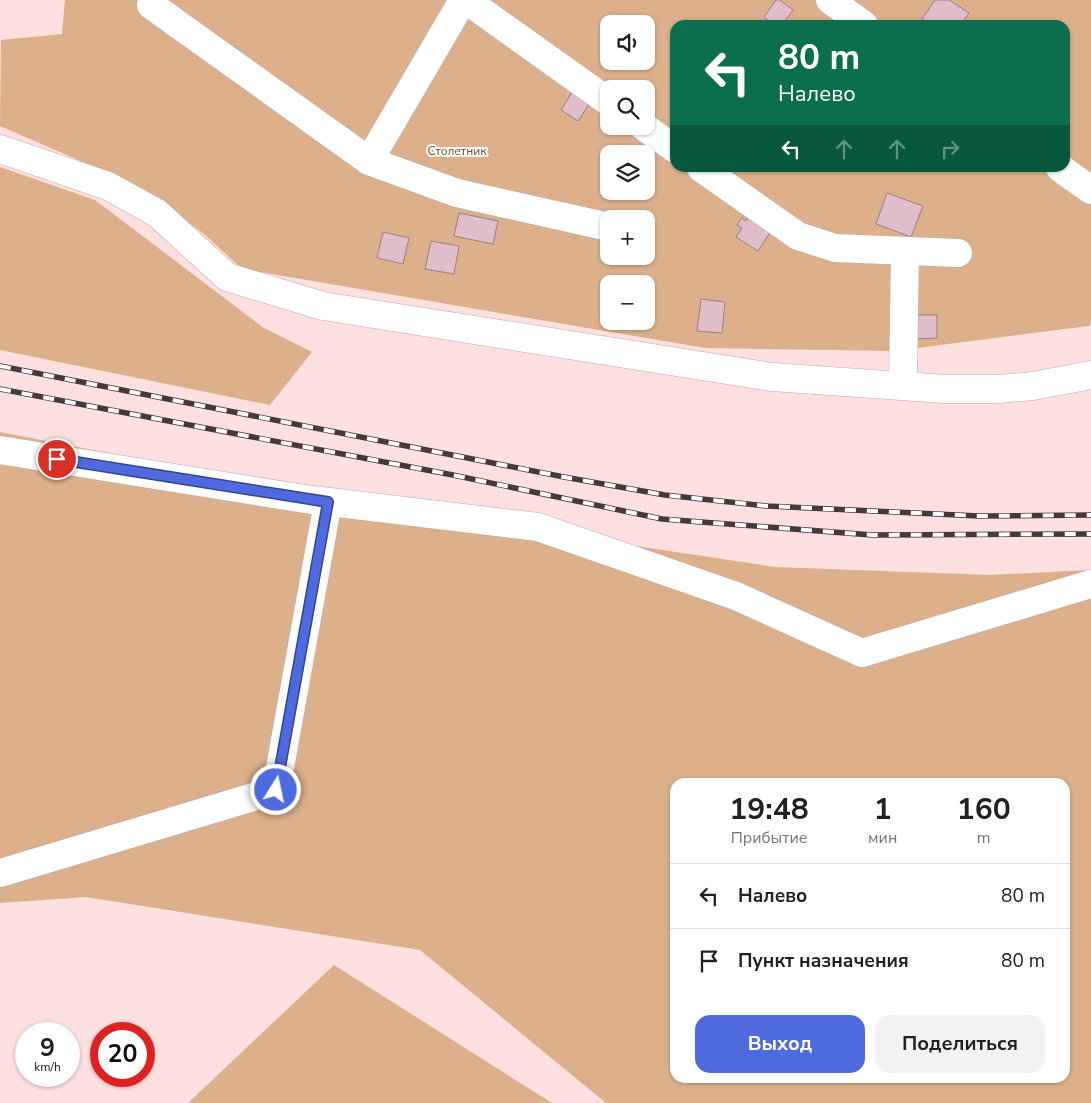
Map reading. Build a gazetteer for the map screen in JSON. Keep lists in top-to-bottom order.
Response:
{
  "parks": ["Столетник"],
  "page": {
    "map_buttons": ["+", "−"],
    "turn": ["80 m", "Налево"],
    "eta": [
      "19:48",
      "Прибытие",
      "1",
      "мин",
      "160",
      "m"
    ],
    "list": [
      {
        "name": "Налево",
        "value": "80 m"
      },
      {
        "name": "Пункт назначения",
        "value": "80 m"
      }
    ],
    "buttons": ["Выход", "Поделиться"],
    "speed": "9 km/h",
    "limit": "20"
  }
}
